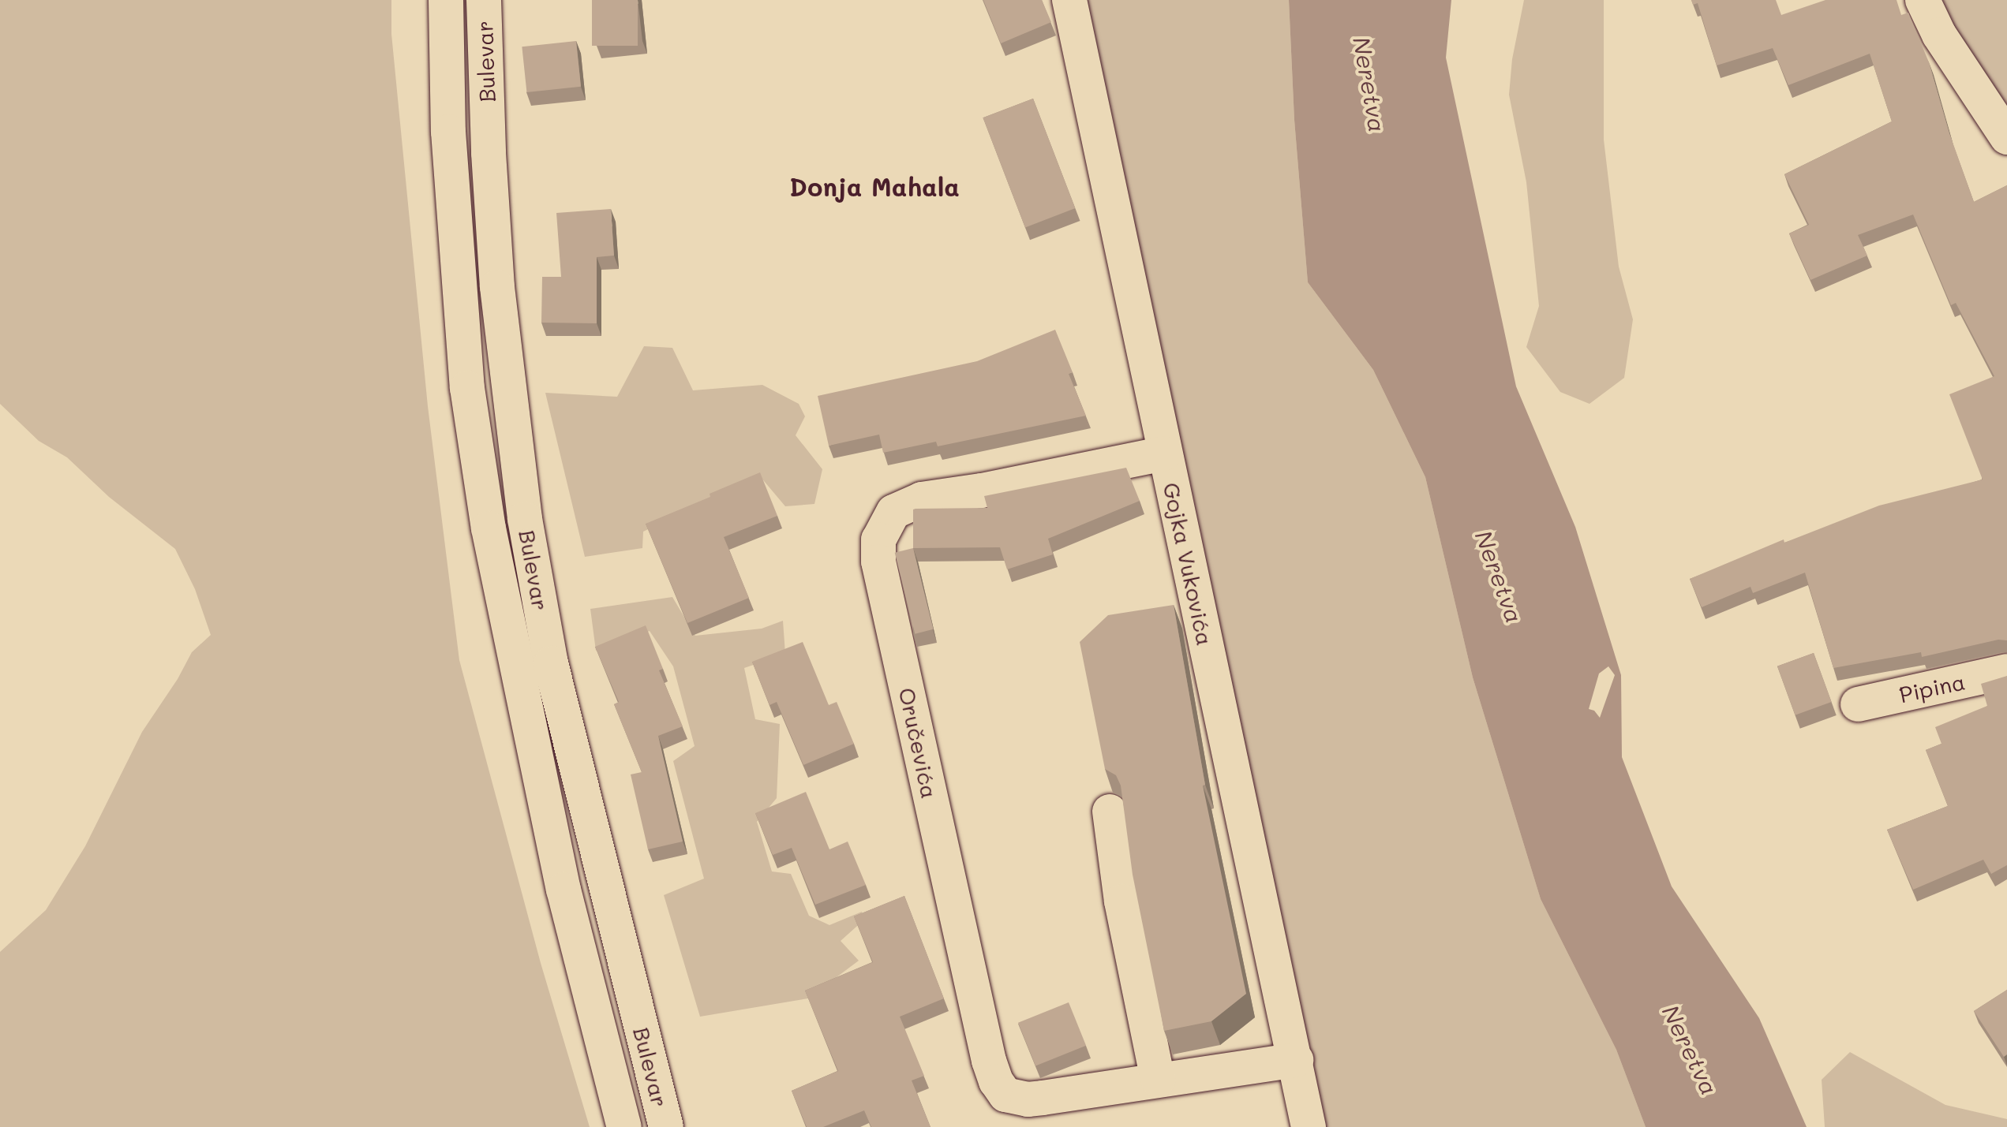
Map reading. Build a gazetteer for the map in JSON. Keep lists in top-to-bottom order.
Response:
{
  "streets": {
    "street": [
      "Bulevar",
      "Gojka Vukovića",
      "Pipina",
      "Oručevića"
    ]
  },
  "crossings": [
    ["Gojka Vukovića", "Oručevića"]
  ],
  "districts": ["Donja Mahala"],
  "water": ["Neretva"]
}
